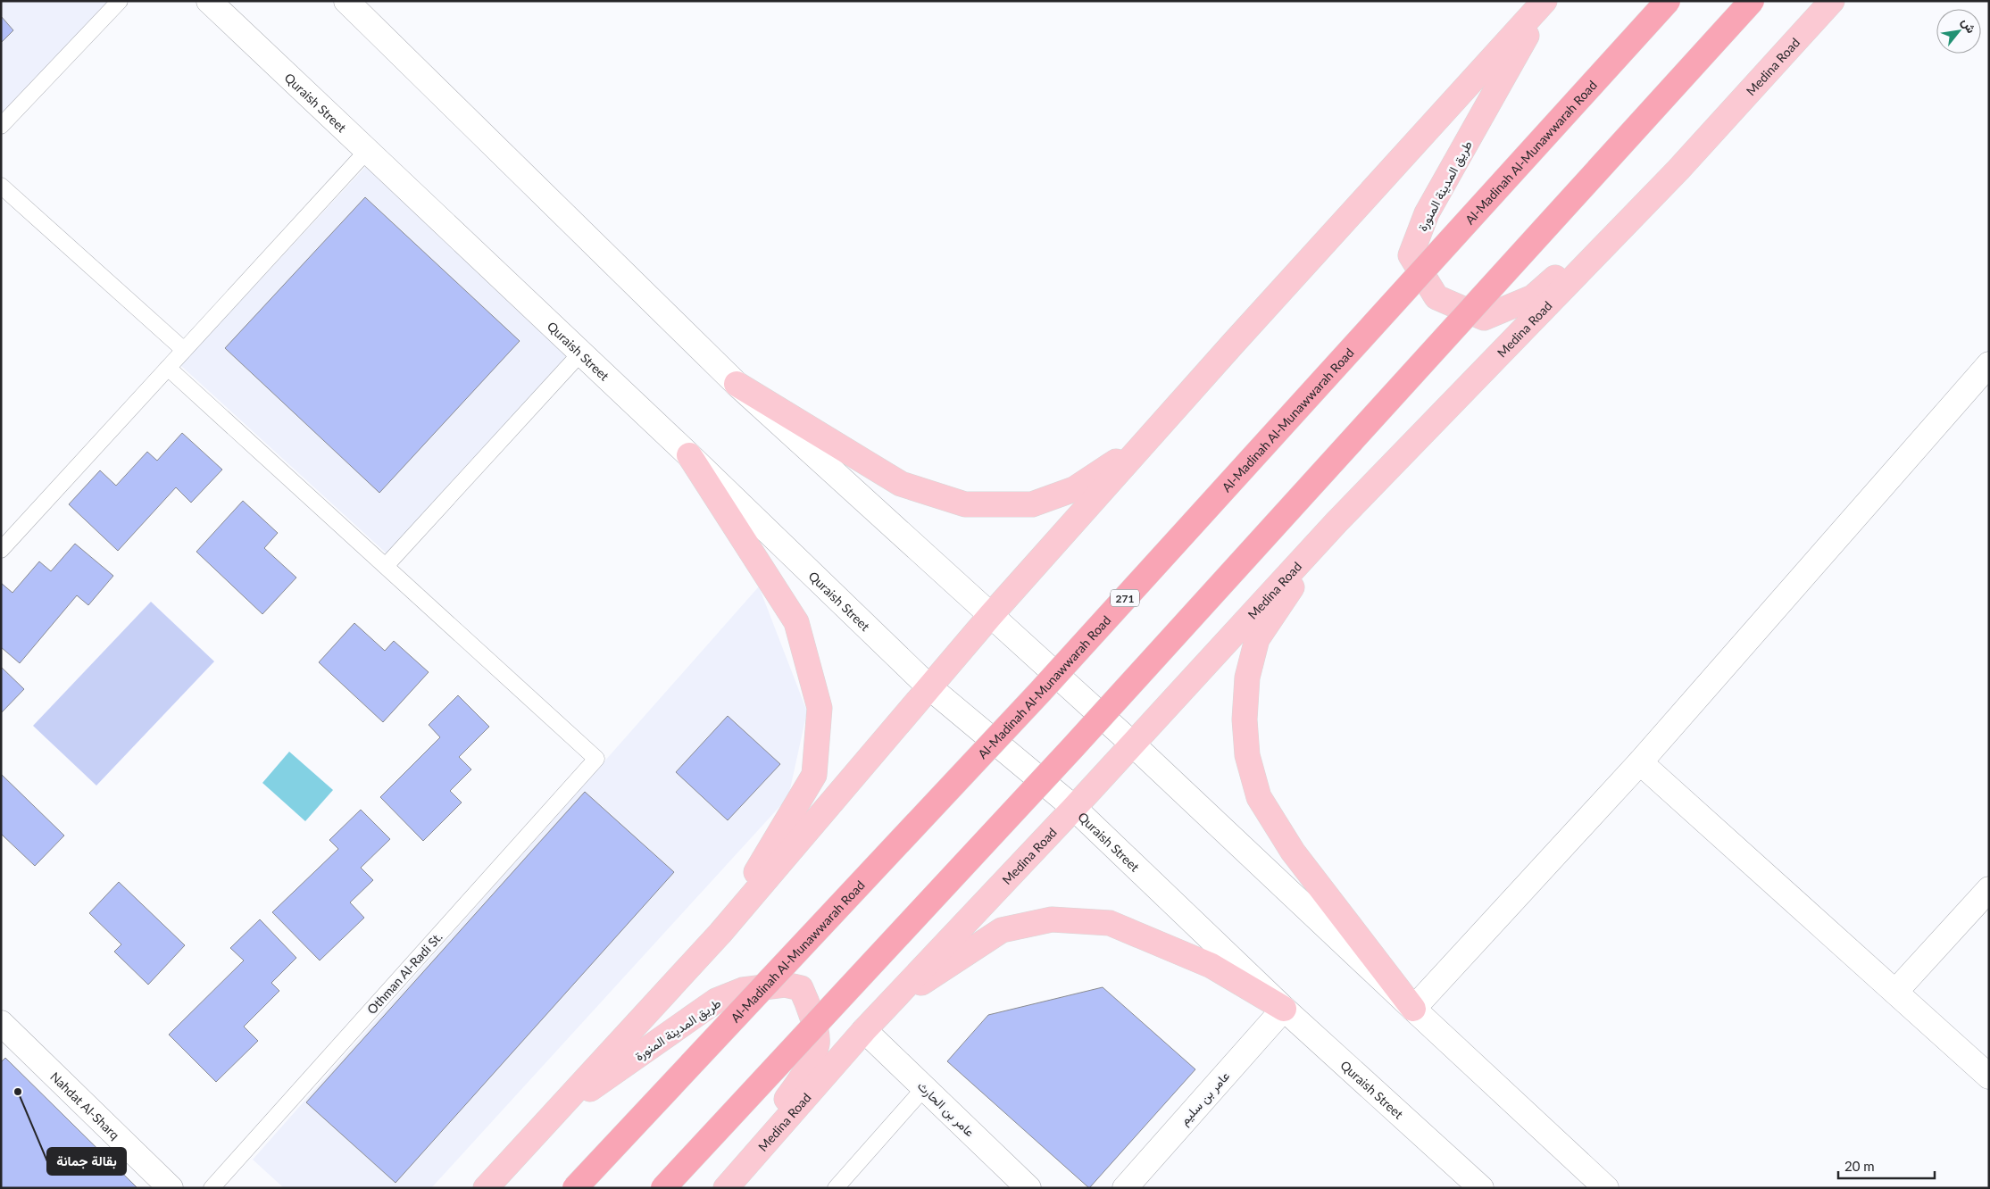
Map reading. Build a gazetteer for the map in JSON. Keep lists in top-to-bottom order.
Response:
{
  "streets": {
    "highway": ["Al-Madinah Al-Munawwarah Road", "271"],
    "main road": [
      "Medina Road",
      "Quraish Street",
      "طريق المدينة المنورة",
      "عامر بن سليم",
      "Nahdat Al-Sharq",
      "عامر بن الحارث"
    ],
    "lane": ["Othman Al-Radi St."]
  },
  "crossings": [
    ["Medina Road", "Quraish Street"],
    ["Medina Road", "طريق المدينة المنورة"],
    ["Medina Road", "عامر بن الحارث"],
    ["Quraish Street", "عامر بن سليم"]
  ],
  "places": ["بقالة جمانة"],
  "scale_bar": "20 m",
  "north": "top right"
}
